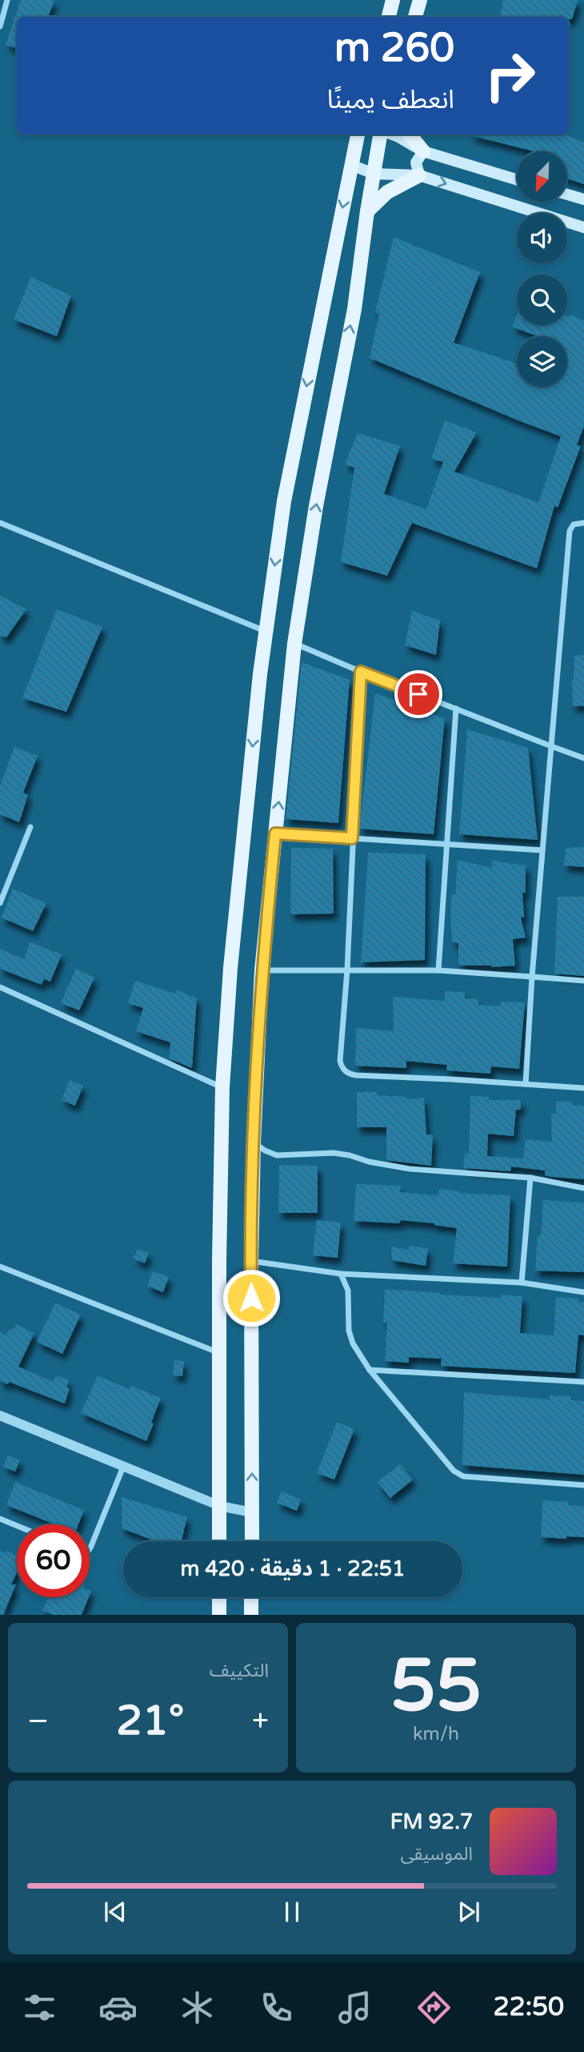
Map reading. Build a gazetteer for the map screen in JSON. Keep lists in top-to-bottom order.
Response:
{
  "north": "bottom left",
  "page": {
    "turn": ["260 m", "انعطف يمينًا"],
    "limit": "60",
    "trip": "22:51 · 1 دقيقة · 420 m",
    "tile": [
      ["55", "km/h"],
      "التكييف"
    ],
    "heat": ["−", "21°", "+"],
    "song": ["92.7 FM", "الموسيقى"],
    "tabs": "22:50"
  }
}
